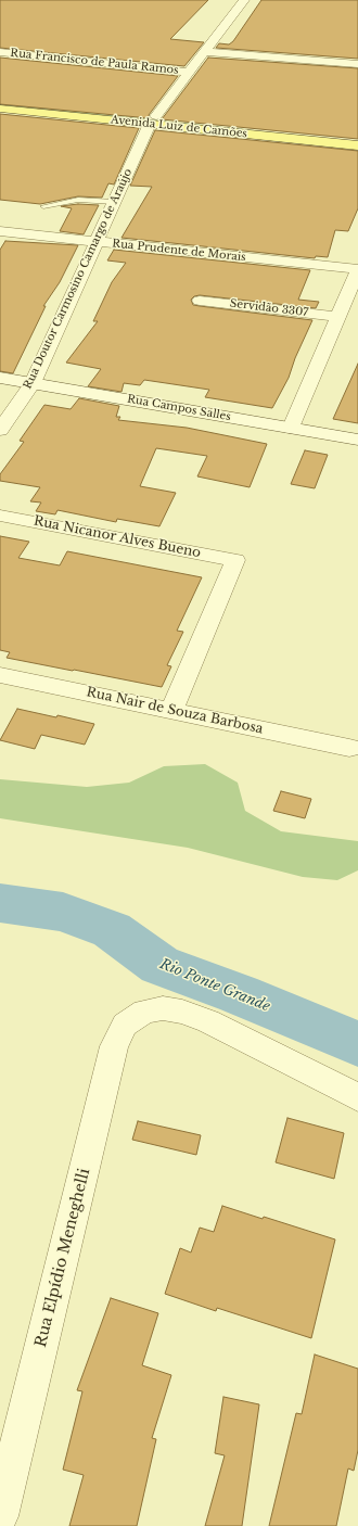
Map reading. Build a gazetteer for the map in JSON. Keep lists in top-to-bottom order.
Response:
{
  "streets": {
    "main road": ["Avenida Luiz de Camões"],
    "street": [
      "Rua Francisco de Paula Ramos",
      "Rua Prudente de Morais",
      "Rua Doutor Carmosino Camargo de Araújo",
      "Servidão 3307",
      "Rua Campos Salles",
      "Rua Nicanor Alves Bueno",
      "Rua Nair de Souza Barbosa",
      "Rua Elpídio Meneghelli"
    ]
  },
  "crossings": [
    ["Rua Francisco de Paula Ramos", "Rua Doutor Carmosino Camargo de Araújo"],
    ["Avenida Luiz de Camões", "Rua Doutor Carmosino Camargo de Araújo"],
    ["Rua Prudente de Morais", "Rua Doutor Carmosino Camargo de Araújo"],
    ["Rua Doutor Carmosino Camargo de Araújo", "Rua Campos Salles"],
    ["Rua Nicanor Alves Bueno", "Rua Nair de Souza Barbosa"]
  ],
  "water": ["Rio Ponte Grande"]
}
